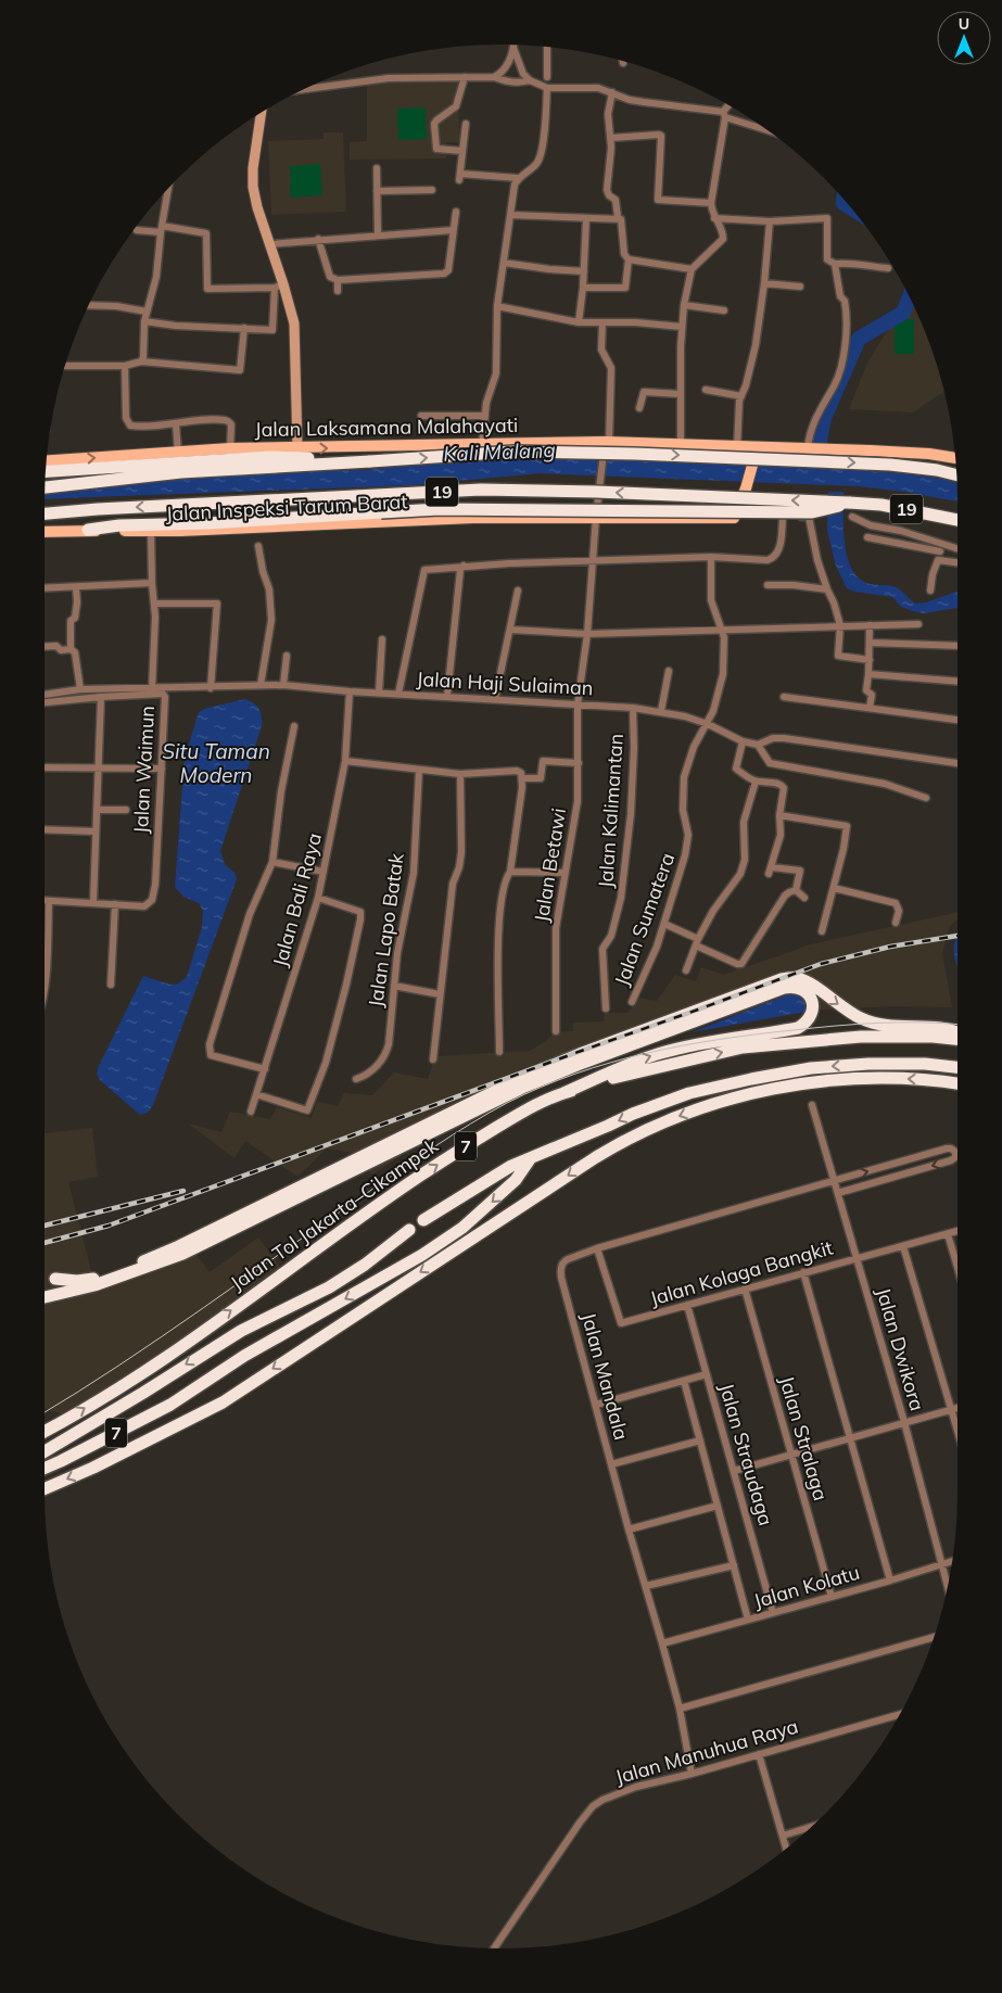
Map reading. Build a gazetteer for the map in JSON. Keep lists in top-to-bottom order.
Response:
{
  "streets": {
    "highway": ["19", "7", "Jalan Tol Jakarta–Cikampek"],
    "main road": ["Jalan Laksamana Malahayati", "Jalan Inspeksi Tarum Barat"],
    "street": [
      "Jalan Haji Sulaiman",
      "Jalan Waimun",
      "Jalan Kalimantan",
      "Jalan Betawi",
      "Jalan Bali Raya",
      "Jalan Sumatera",
      "Jalan Lapo Batak",
      "Jalan Kolaga Bangkit",
      "Jalan Dwikora",
      "Jalan Mandala",
      "Jalan Stralaga",
      "Jalan Straudaga",
      "Jalan Kolatu",
      "Jalan Manuhua Raya"
    ]
  },
  "crossings": [
    ["Jalan Laksamana Malahayati", "Jalan Betawi"],
    ["Jalan Inspeksi Tarum Barat", "Jalan Betawi"],
    ["Jalan Haji Sulaiman", "Jalan Kalimantan"],
    ["Jalan Haji Sulaiman", "Jalan Betawi"],
    ["Jalan Haji Sulaiman", "Jalan Bali Raya"],
    ["Jalan Haji Sulaiman", "Jalan Sumatera"],
    ["Jalan Kolaga Bangkit", "Jalan Dwikora"],
    ["Jalan Kolaga Bangkit", "Jalan Mandala"],
    ["Jalan Kolaga Bangkit", "Jalan Stralaga"],
    ["Jalan Kolaga Bangkit", "Jalan Straudaga"],
    ["Jalan Dwikora", "Jalan Mandala"],
    ["Jalan Dwikora", "Jalan Kolatu"],
    ["Jalan Mandala", "Jalan Kolatu"],
    ["Jalan Mandala", "Jalan Manuhua Raya"],
    ["Jalan Stralaga", "Jalan Kolatu"],
    ["Jalan Straudaga", "Jalan Kolatu"]
  ],
  "water": ["Kali Malang", "Situ Taman Modern"],
  "north": "top"
}
